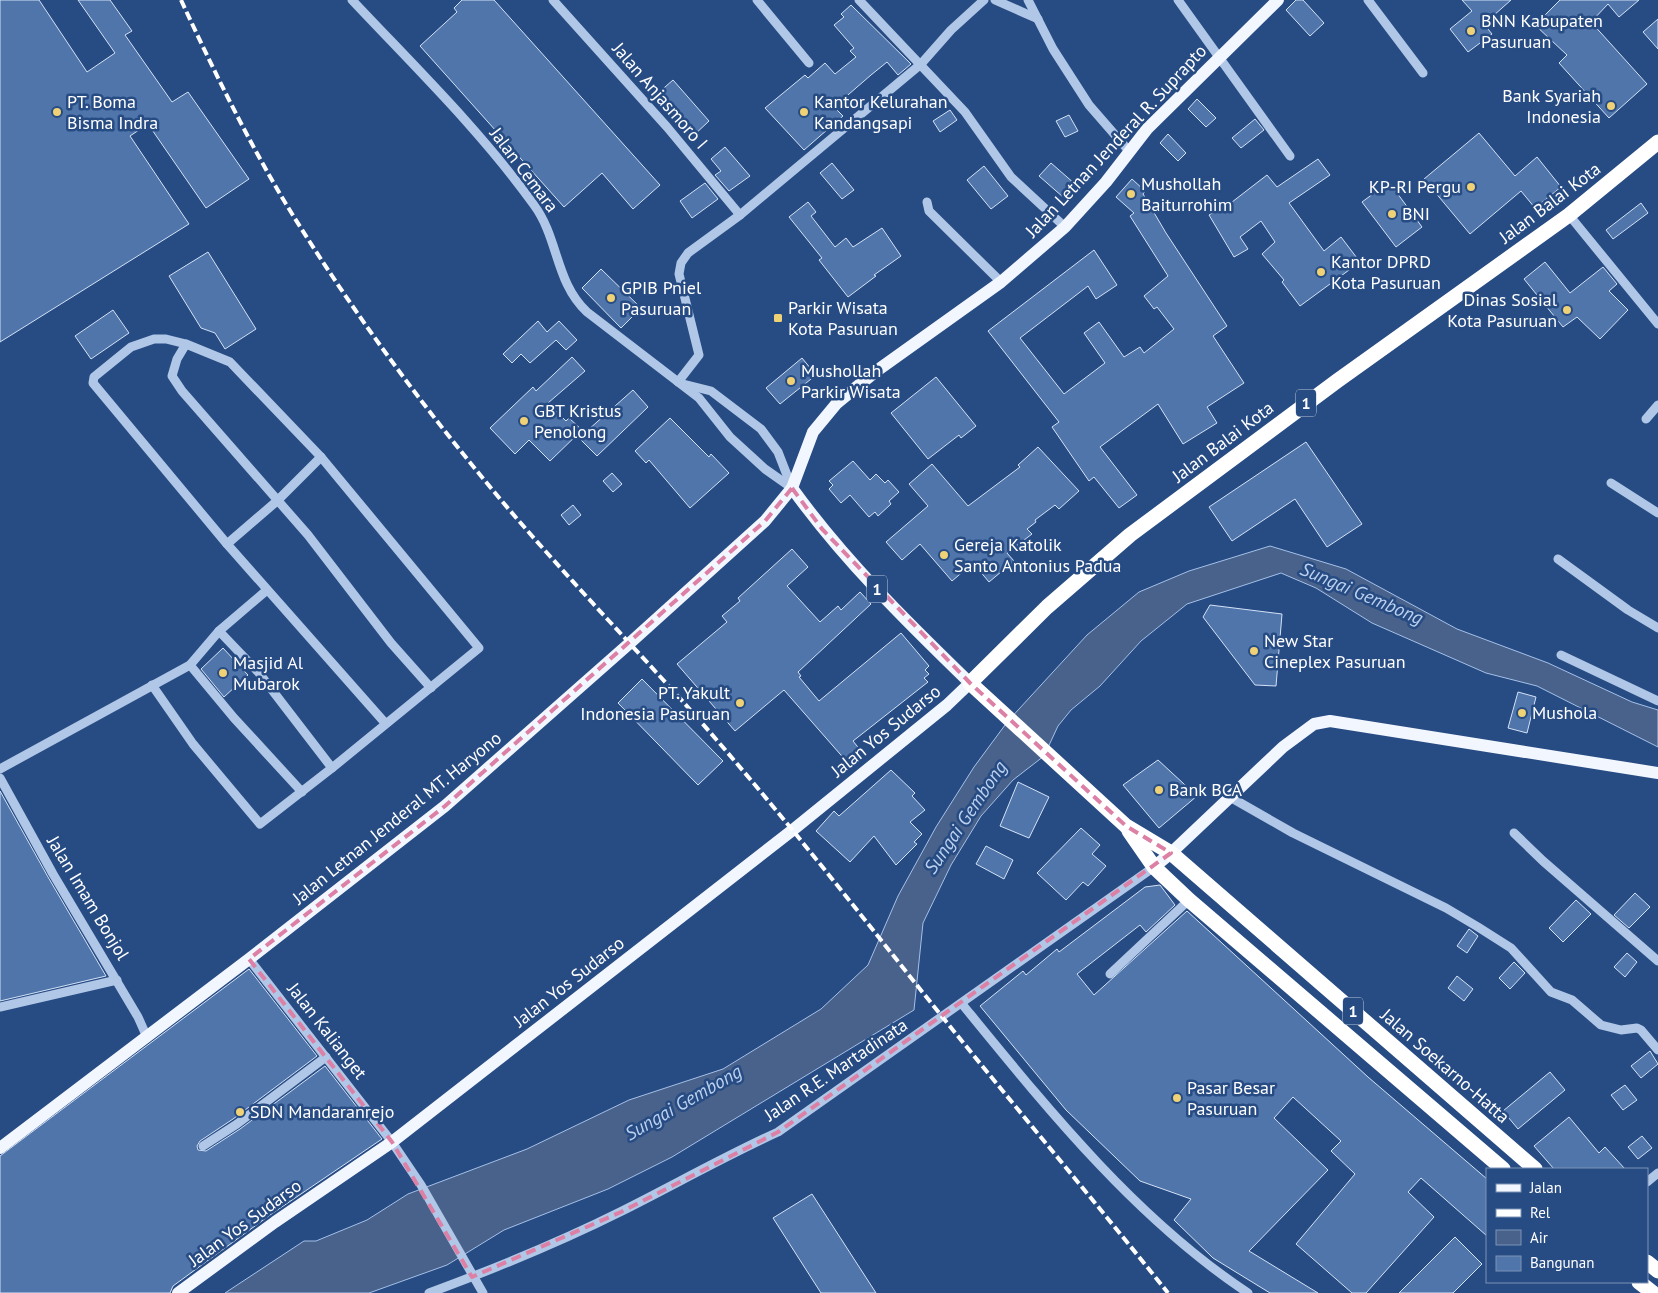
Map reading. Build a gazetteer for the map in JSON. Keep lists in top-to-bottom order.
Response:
{
  "streets": {
    "highway": ["Jalan Balai Kota", "1", "Jalan Soekarno-Hatta"],
    "main road": ["Jalan Letnan Jenderal R. Suprapto", "Jalan Yos Sudarso", "Jalan Letnan Jenderal MT. Haryono"],
    "street": [
      "Jalan Anjasmoro I",
      "Jalan Cemara",
      "Jalan Imam Bonjol",
      "Jalan Kalianget",
      "Jalan R.E. Martadinata"
    ]
  },
  "crossings": [
    ["Jalan Letnan Jenderal R. Suprapto", "Jalan Cemara"],
    ["Jalan Letnan Jenderal R. Suprapto", "1"],
    ["Jalan Letnan Jenderal R. Suprapto", "Jalan Letnan Jenderal MT. Haryono"],
    ["Jalan Cemara", "1"],
    ["Jalan Cemara", "Jalan Letnan Jenderal MT. Haryono"],
    ["Jalan Balai Kota", "1"],
    ["Jalan Balai Kota", "Jalan Yos Sudarso"],
    ["1", "Jalan Yos Sudarso"],
    ["1", "Jalan Letnan Jenderal MT. Haryono"],
    ["1", "Jalan Soekarno-Hatta"],
    ["1", "Jalan R.E. Martadinata"],
    ["Jalan Yos Sudarso", "Jalan Kalianget"],
    ["Jalan Letnan Jenderal MT. Haryono", "Jalan Imam Bonjol"],
    ["Jalan Letnan Jenderal MT. Haryono", "Jalan Kalianget"],
    ["Jalan Kalianget", "Jalan R.E. Martadinata"]
  ],
  "water": ["Sungai Gembong"],
  "places": {
    "other": [
      "BNN Kabupaten Pasuruan",
      "Bank Syariah Indonesia",
      "PT. Boma Bisma Indra",
      "Kantor Kelurahan Kandangsapi",
      "KP-RI Pergu",
      "Mushollah Baiturrohim",
      "BNI",
      "Kantor DPRD Kota Pasuruan",
      "GPIB Pniel Pasuruan",
      "Dinas Sosial Kota Pasuruan",
      "Mushollah Parkir Wisata",
      "GBT Kristus Penolong",
      "Gereja Katolik Santo Antonius Padua",
      "New Star Cineplex Pasuruan",
      "Masjid Al Mubarok",
      "PT. Yakult Indonesia Pasuruan",
      "Mushola",
      "Bank BCA",
      "Pasar Besar Pasuruan",
      "SDN Mandaranrejo"
    ],
    "transit": ["Parkir Wisata Kota Pasuruan"]
  },
  "legend": [
    "Jalan",
    "Rel",
    "Air",
    "Bangunan"
  ]
}
